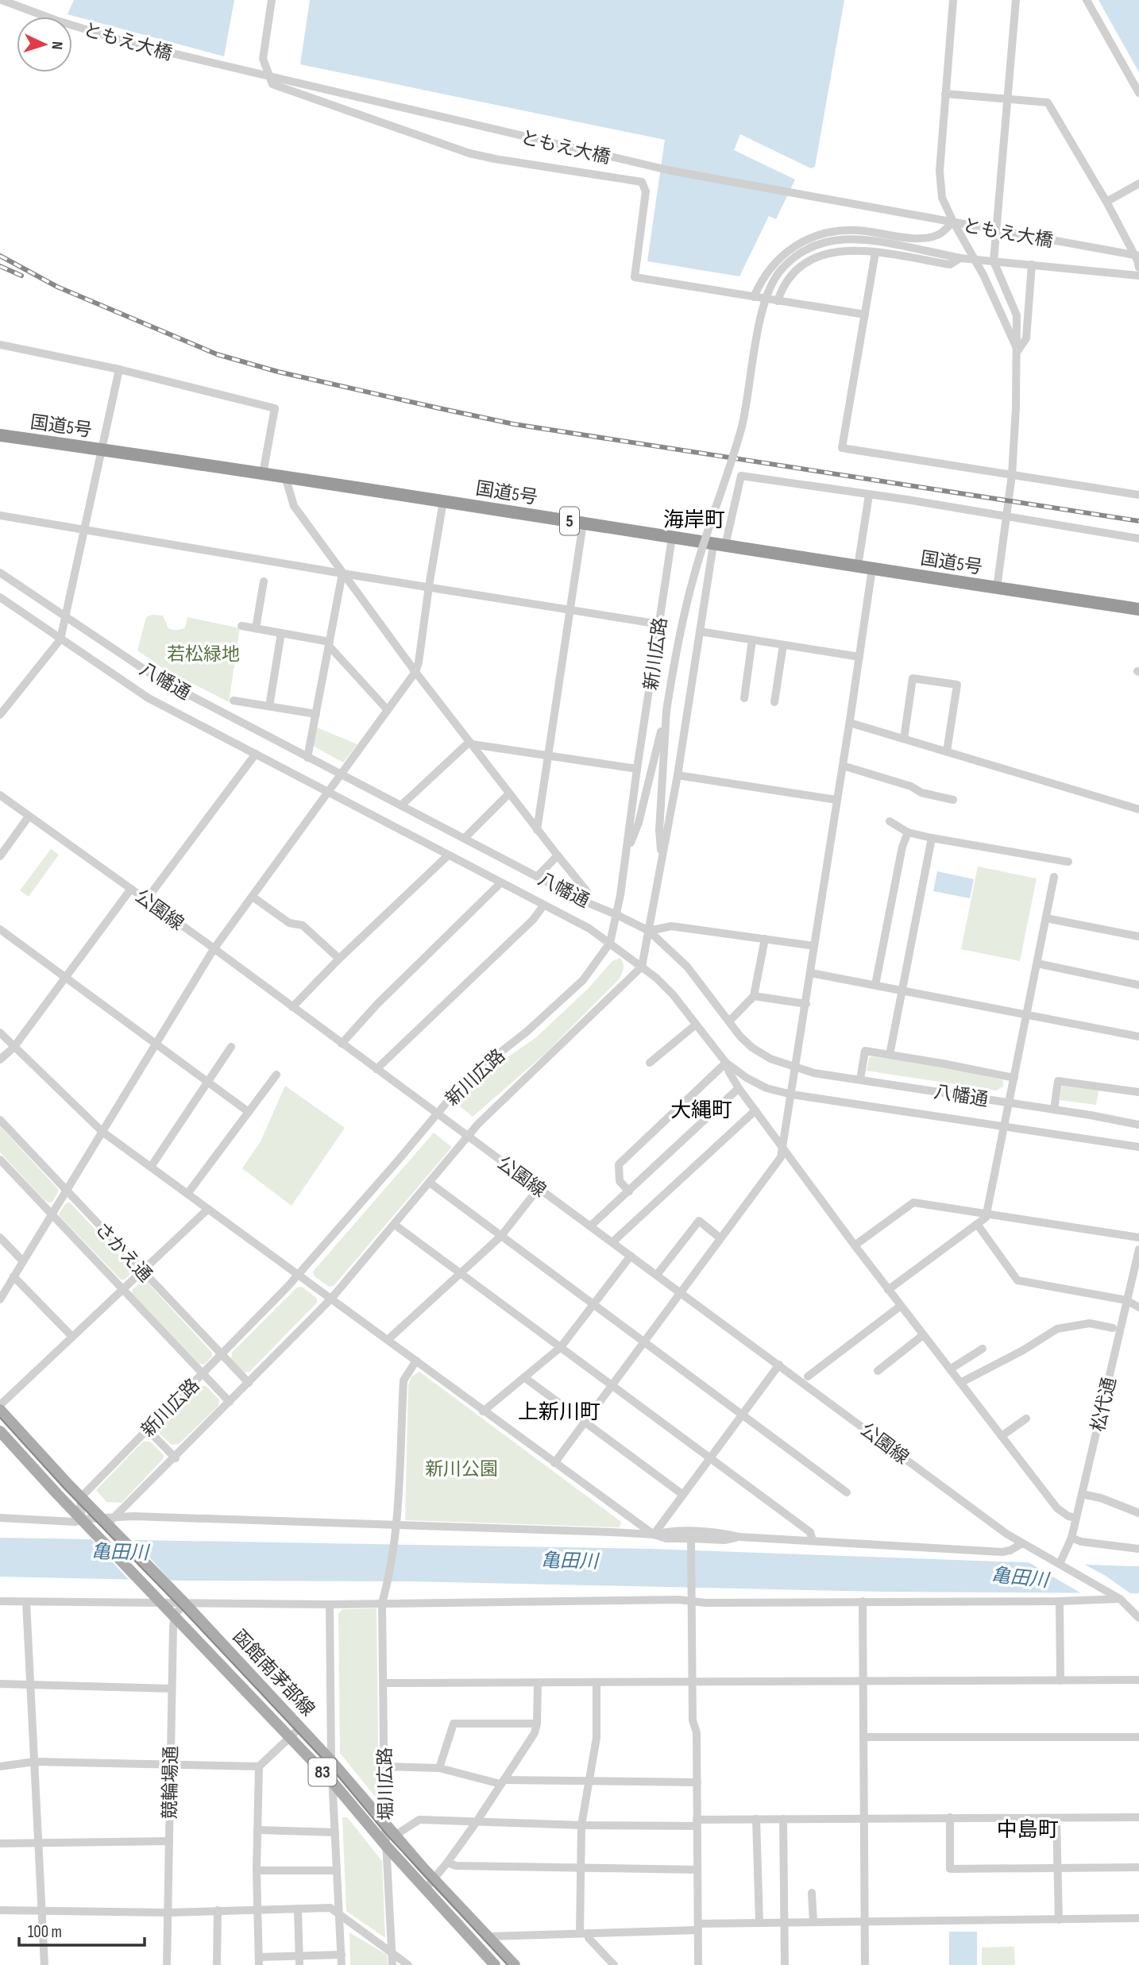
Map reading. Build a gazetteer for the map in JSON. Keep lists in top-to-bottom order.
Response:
{
  "streets": {
    "highway": ["国道5号", "5"],
    "main road": ["函館南茅部線", "83"],
    "street": [
      "ともえ大橋",
      "新川広路",
      "八幡通",
      "公園線",
      "さかえ通",
      "松代通",
      "競輪場通",
      "堀川広路"
    ]
  },
  "crossings": [
    ["国道5号", "新川広路"],
    ["新川広路", "八幡通"],
    ["新川広路", "公園線"],
    ["新川広路", "さかえ通"],
    ["新川広路", "函館南茅部線"],
    ["公園線", "松代通"],
    ["函館南茅部線", "堀川広路"],
    ["83", "競輪場通"],
    ["83", "堀川広路"]
  ],
  "districts": [
    "海岸町",
    "大縄町",
    "上新川町",
    "中島町"
  ],
  "water": ["亀田川"],
  "parks": ["若松緑地", "新川公園"],
  "scale_bar": "100 m",
  "north": "right"
}
